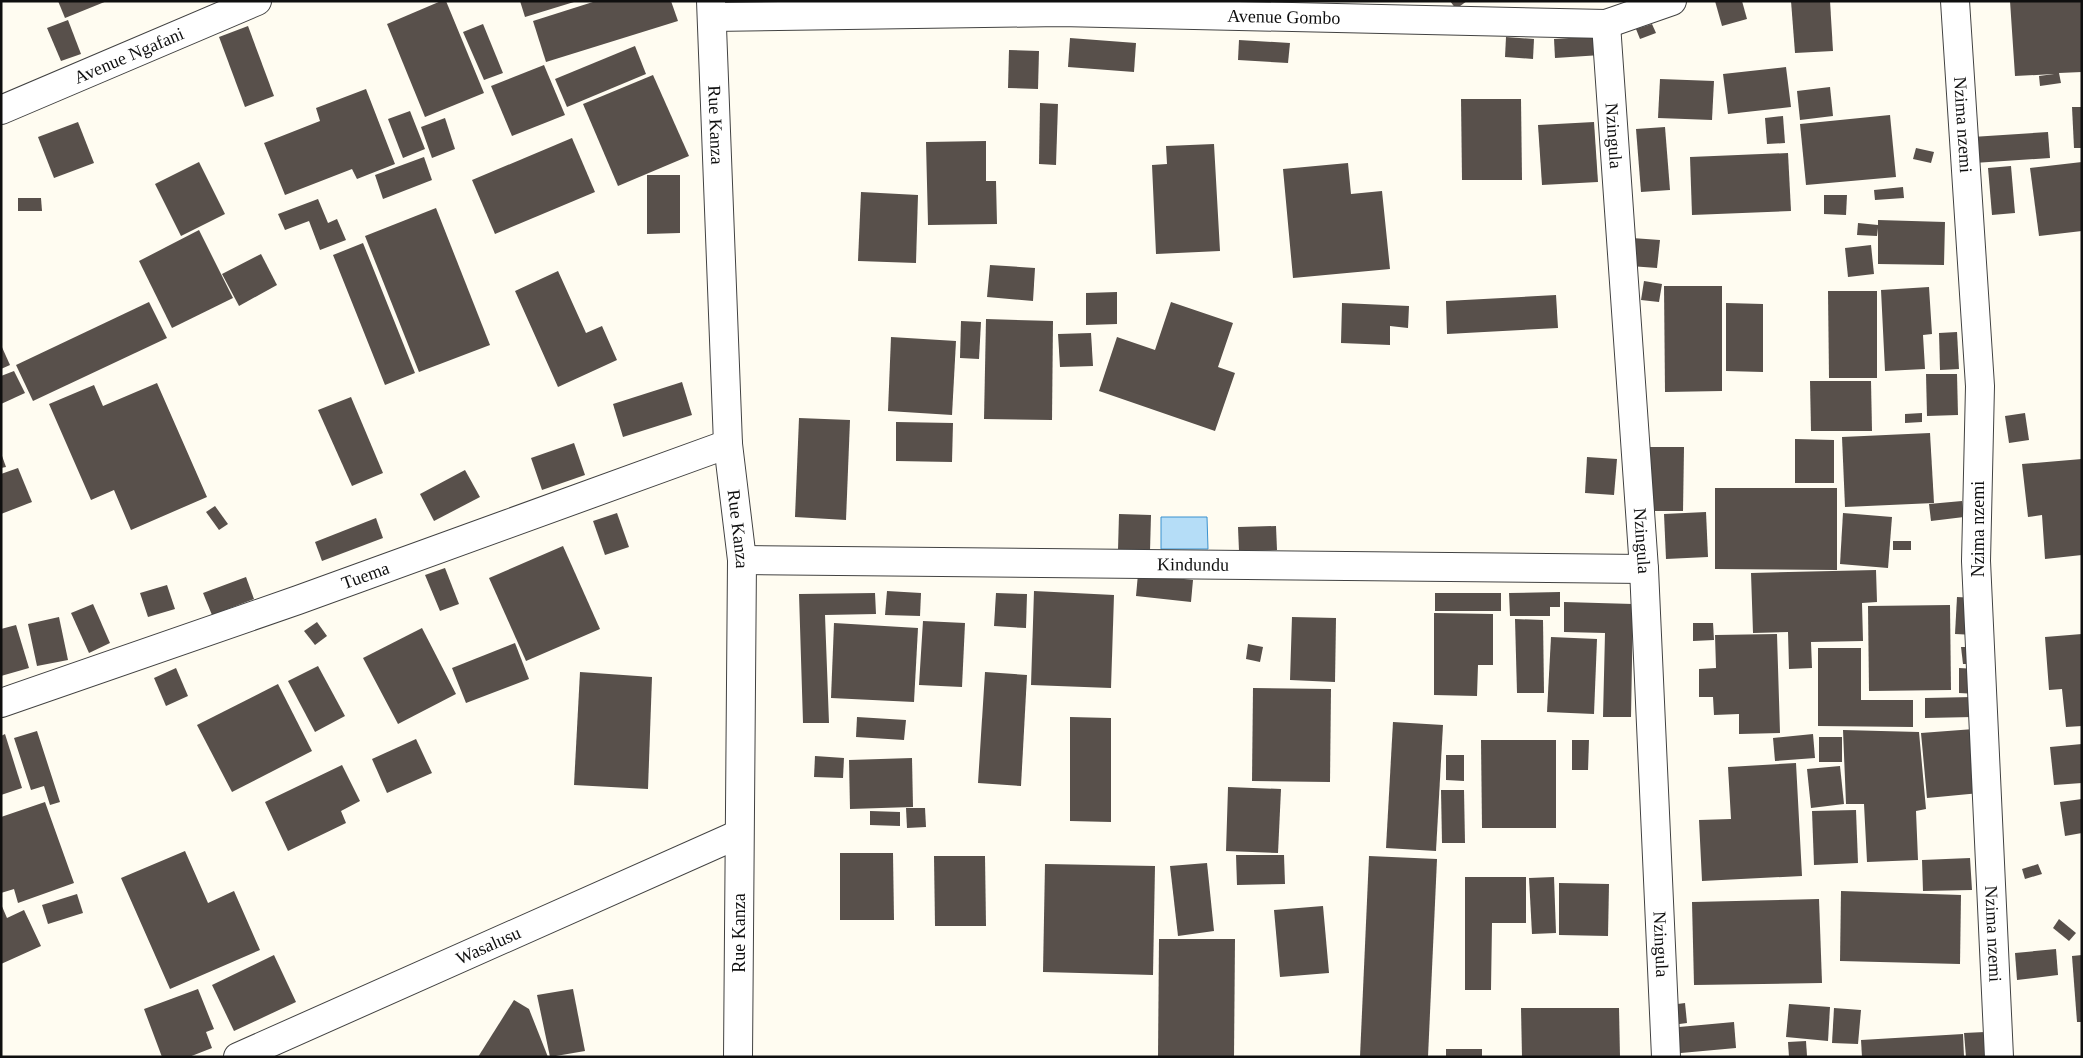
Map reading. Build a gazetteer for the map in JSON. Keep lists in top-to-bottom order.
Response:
{
  "streets": {
    "street": [
      "Avenue Gombo",
      "Avenue Ngafani",
      "Rue Kanza",
      "Nzima nzemi",
      "Nzingula",
      "Kindundu",
      "Tuema",
      "Wasalusu"
    ]
  },
  "crossings": [
    ["Avenue Gombo", "Rue Kanza"],
    ["Avenue Gombo", "Nzingula"],
    ["Rue Kanza", "Kindundu"],
    ["Rue Kanza", "Tuema"],
    ["Rue Kanza", "Wasalusu"],
    ["Nzingula", "Kindundu"]
  ]
}
